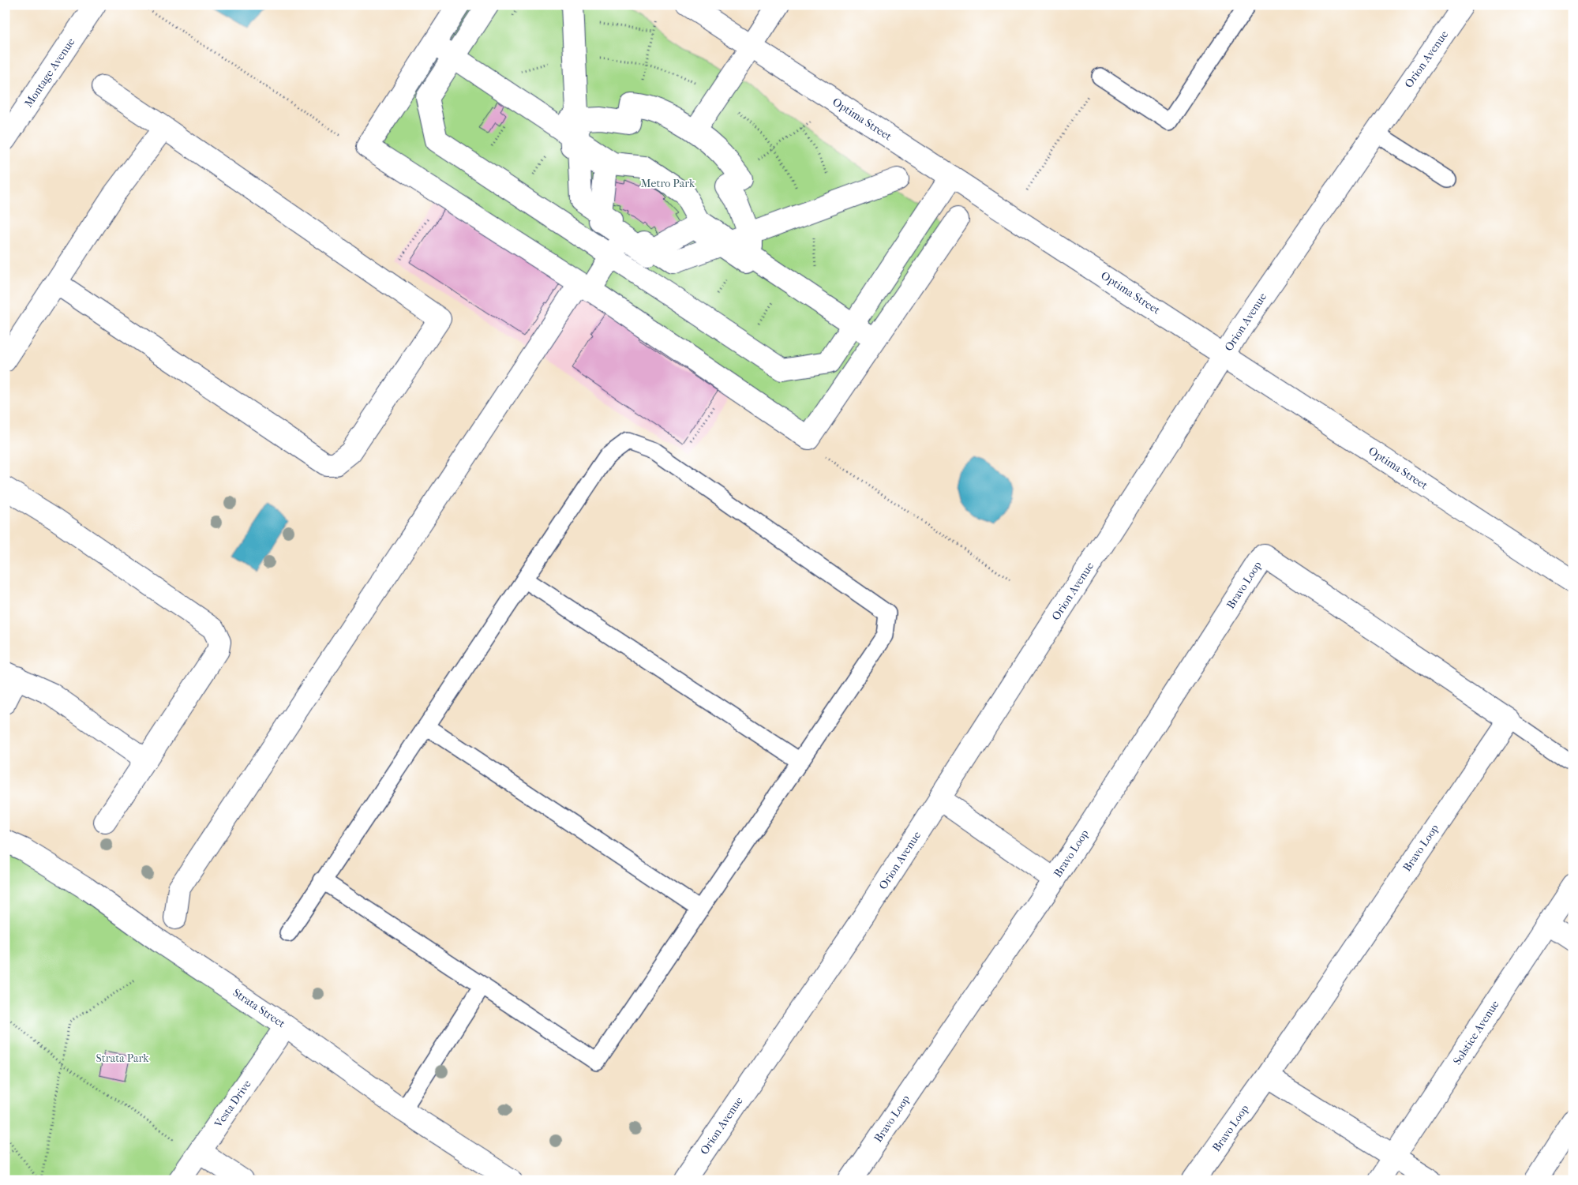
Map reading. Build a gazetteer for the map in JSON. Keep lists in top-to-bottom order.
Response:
{
  "streets": {
    "street": [
      "Orion Avenue",
      "Montage Avenue",
      "Optima Street",
      "Bravo Loop",
      "Strata Street",
      "Solstice Avenue",
      "Vesta Drive"
    ]
  },
  "crossings": [
    ["Orion Avenue", "Optima Street"],
    ["Strata Street", "Vesta Drive"]
  ],
  "parks": ["Metro Park", "Strata Park"]
}
